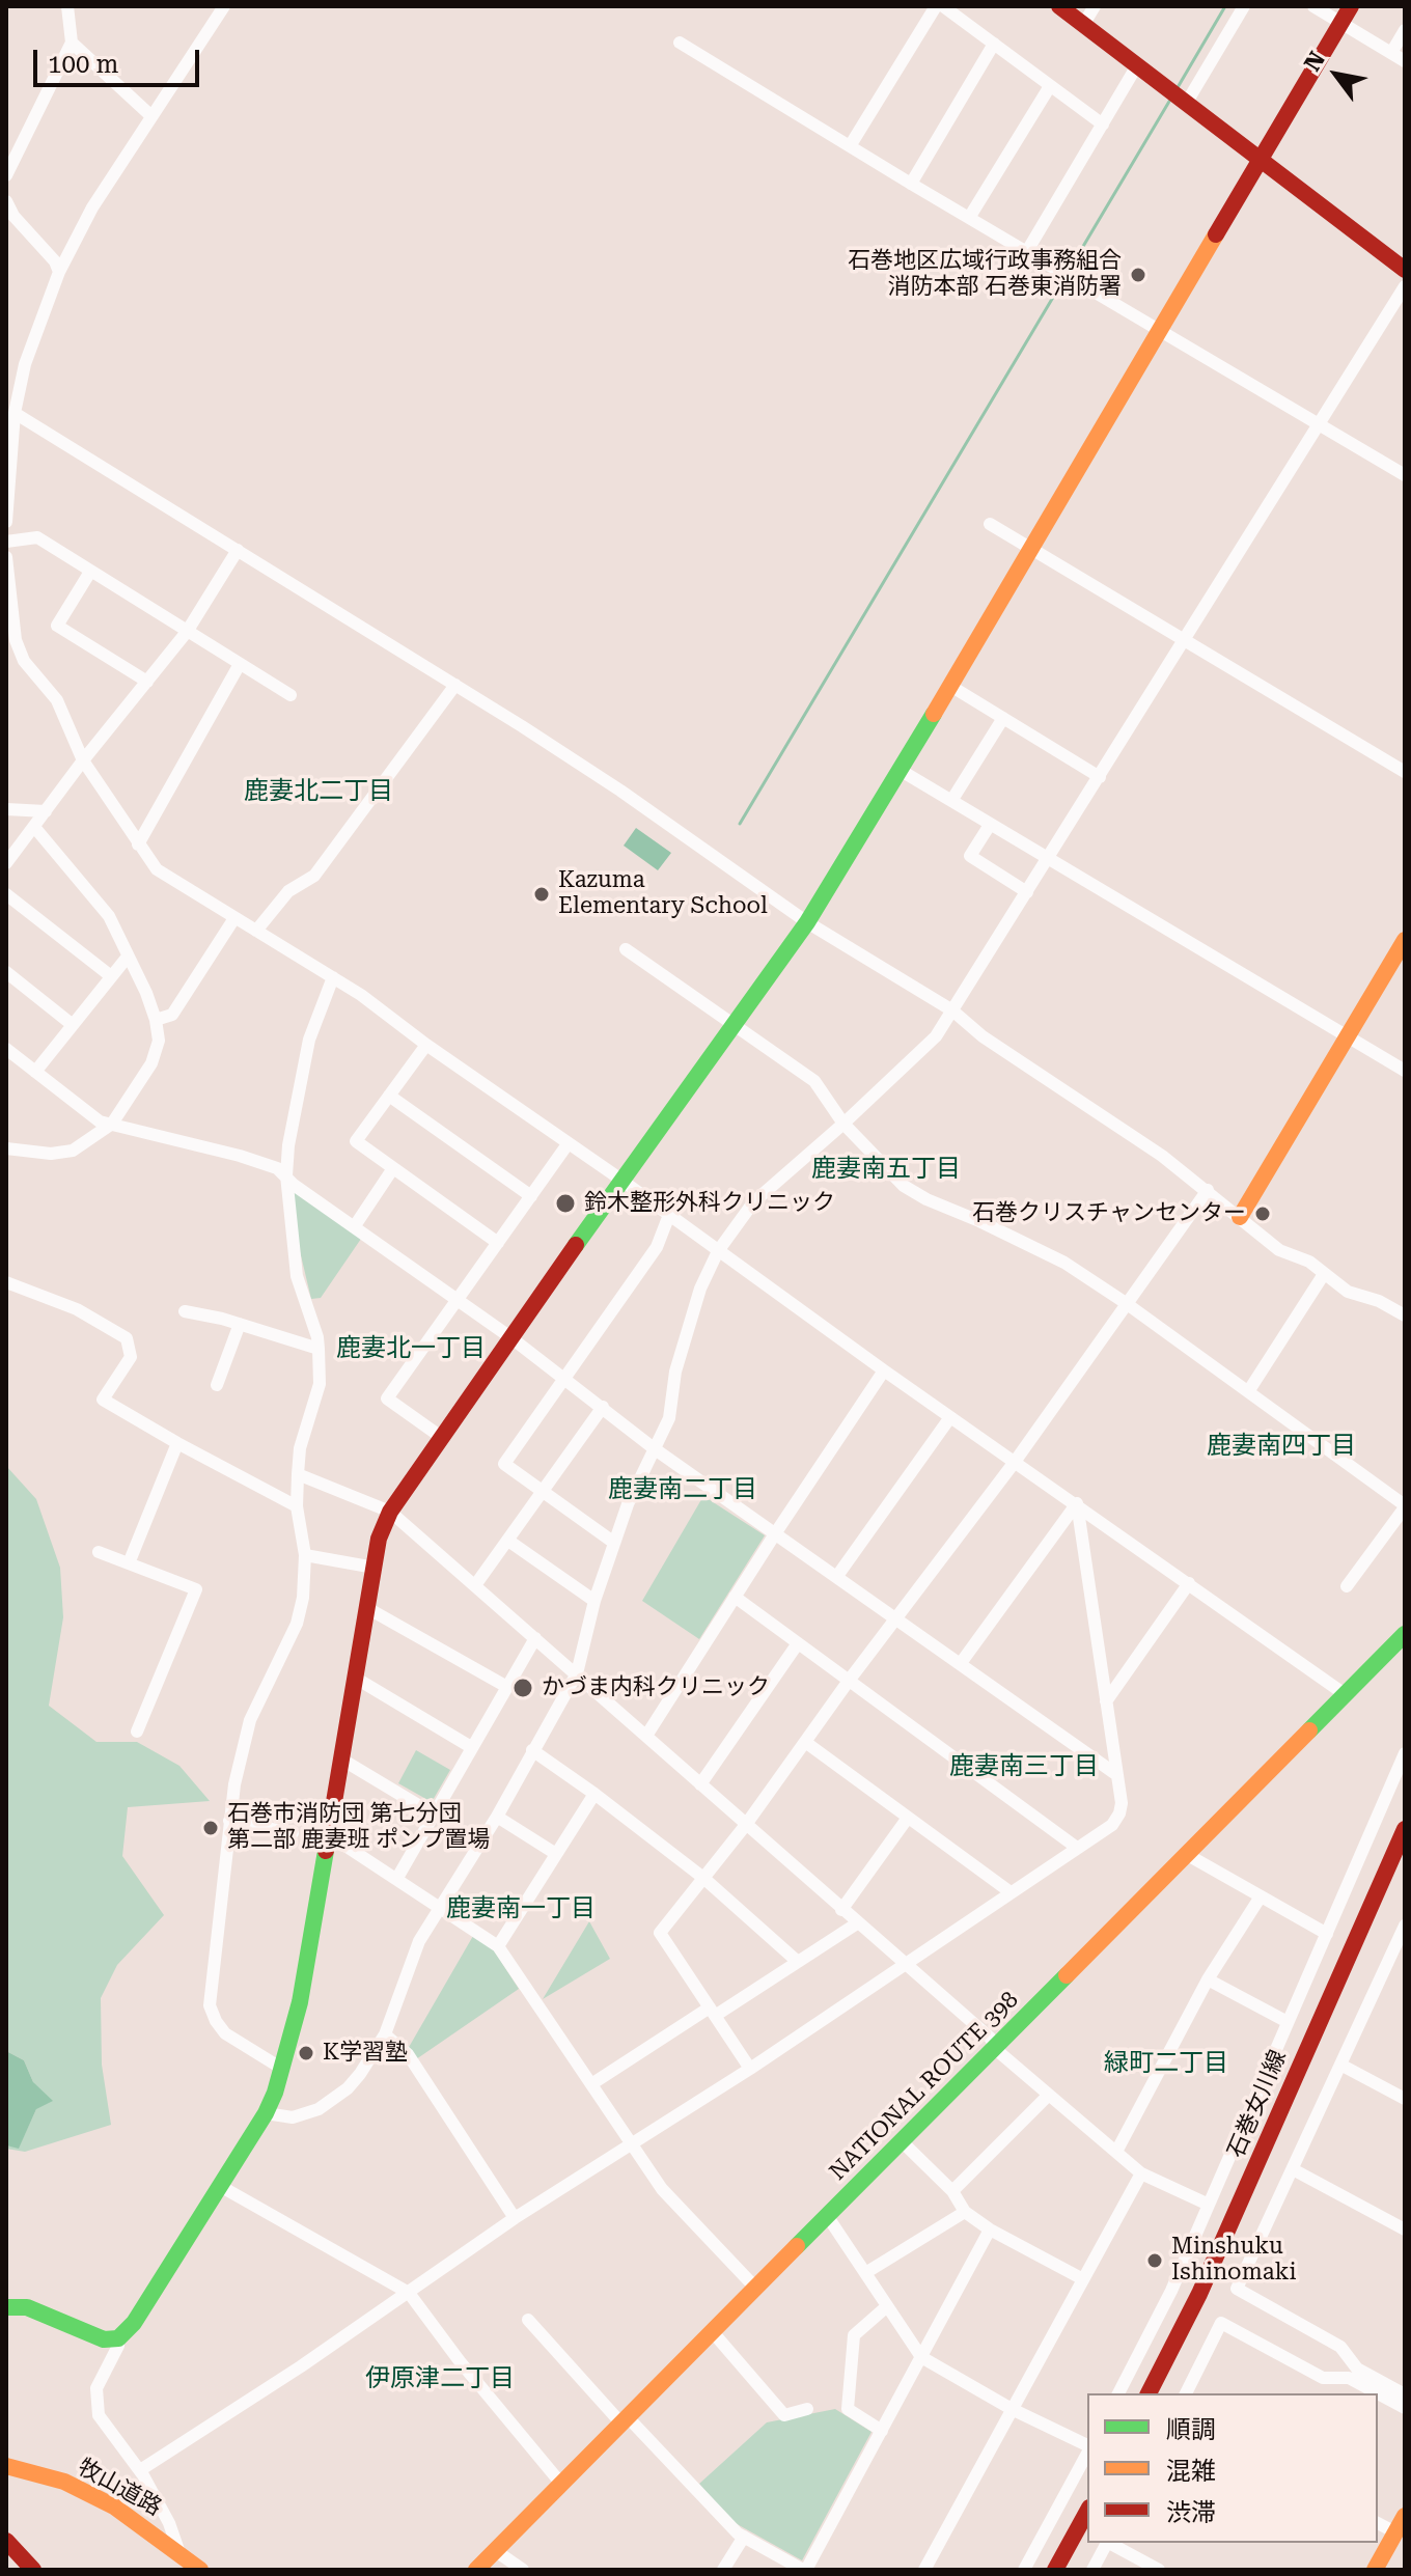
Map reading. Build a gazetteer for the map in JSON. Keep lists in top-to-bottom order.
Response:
{
  "streets": {
    "main road": ["NATIONAL ROUTE 398", "石巻女川線", "牧山道路"]
  },
  "districts": [
    "鹿妻北二丁目",
    "鹿妻南五丁目",
    "鹿妻北一丁目",
    "鹿妻南四丁目",
    "鹿妻南二丁目",
    "鹿妻南三丁目",
    "鹿妻南一丁目",
    "緑町二丁目",
    "伊原津二丁目"
  ],
  "places": [
    "石巻地区広域行政事務組合 消防本部 石巻東消防署",
    "Kazuma Elementary School",
    "鈴木整形外科クリニック",
    "石巻クリスチャンセンター",
    "かづま内科クリニック",
    "石巻市消防団 第七分団 第二部 鹿妻班 ポンプ置場",
    "K学習塾",
    "Minshuku Ishinomaki"
  ],
  "legend": ["順調", "混雑", "渋滞"],
  "scale_bar": "100 m",
  "north": "top left"
}
